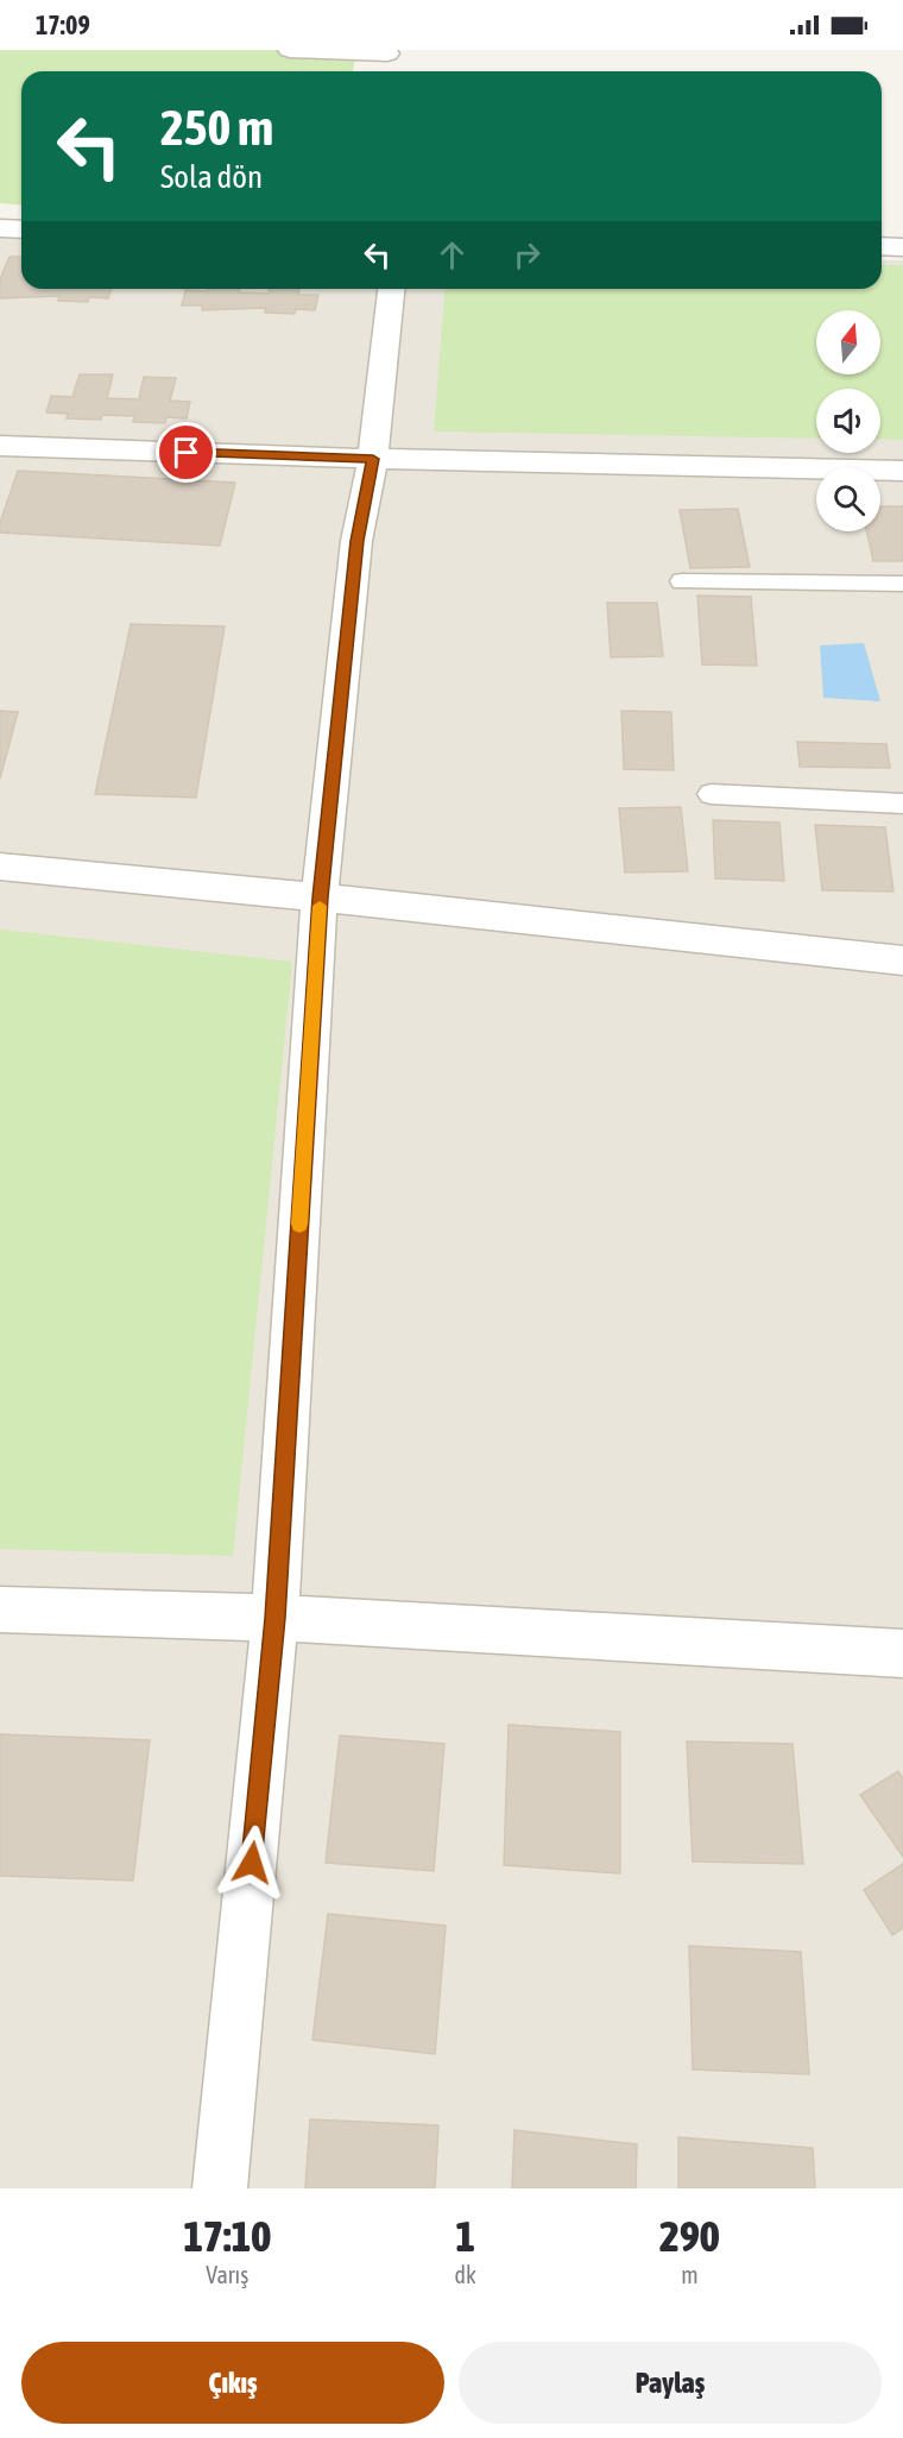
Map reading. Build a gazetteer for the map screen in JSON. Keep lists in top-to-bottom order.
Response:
{
  "north": "top",
  "page": {
    "status": "17:09",
    "turn": ["250 m", "Sola dön"],
    "eta": [
      "17:10",
      "Varış",
      "1",
      "dk",
      "290",
      "m"
    ],
    "buttons": ["Çıkış", "Paylaş"]
  }
}
